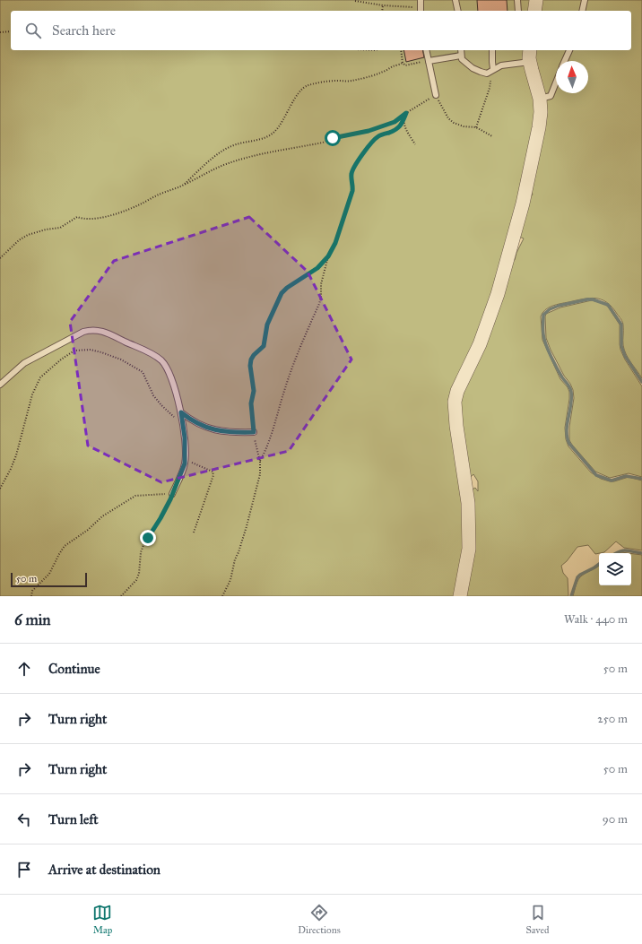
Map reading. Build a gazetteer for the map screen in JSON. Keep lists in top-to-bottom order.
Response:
{
  "scale_bar": "50 m",
  "north": "top",
  "page": {
    "search": "Search here",
    "scale": "50 m",
    "heading": ["6 min", "Walk · 440 m"],
    "list": [
      ["Continue", "50 m"],
      ["Turn right", "250 m"],
      ["Turn right", "50 m"],
      ["Turn left", "90 m"],
      "Arrive at destination"
    ],
    "nav": ["Map", "Directions", "Saved"]
  }
}
